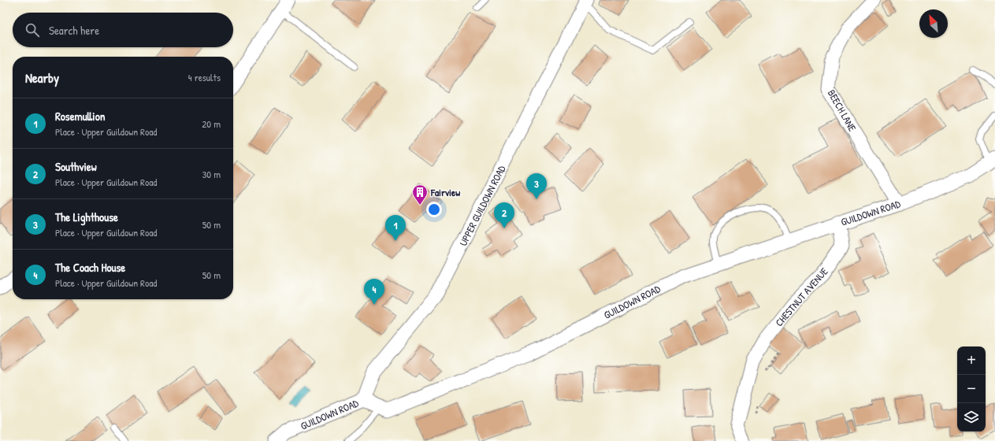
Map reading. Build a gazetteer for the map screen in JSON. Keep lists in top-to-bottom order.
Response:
{
  "streets": {
    "street": [
      "BEECH LANE",
      "UPPER GUILDOWN ROAD",
      "GUILDOWN ROAD",
      "CHESTNUT AVENUE"
    ]
  },
  "crossings": [
    ["BEECH LANE", "GUILDOWN ROAD"],
    ["UPPER GUILDOWN ROAD", "GUILDOWN ROAD"],
    ["GUILDOWN ROAD", "CHESTNUT AVENUE"]
  ],
  "places": {
    "building": ["Fairview"]
  },
  "north": "top left",
  "page": {
    "search": "Search here",
    "heading": ["Nearby", "4 results"],
    "list": [
      {
        "mark": "1",
        "name": "Rosemullion",
        "note": "Place · Upper Guildown Road",
        "value": "20 m"
      },
      {
        "mark": "2",
        "name": "Southview",
        "note": "Place · Upper Guildown Road",
        "value": "30 m"
      },
      {
        "mark": "3",
        "name": "The Lighthouse",
        "note": "Place · Upper Guildown Road",
        "value": "50 m"
      },
      {
        "mark": "4",
        "name": "The Coach House",
        "note": "Place · Upper Guildown Road",
        "value": "50 m"
      }
    ],
    "pins": [
      "3",
      "2",
      "1",
      "4"
    ],
    "map_buttons": ["+", "−"]
  }
}
